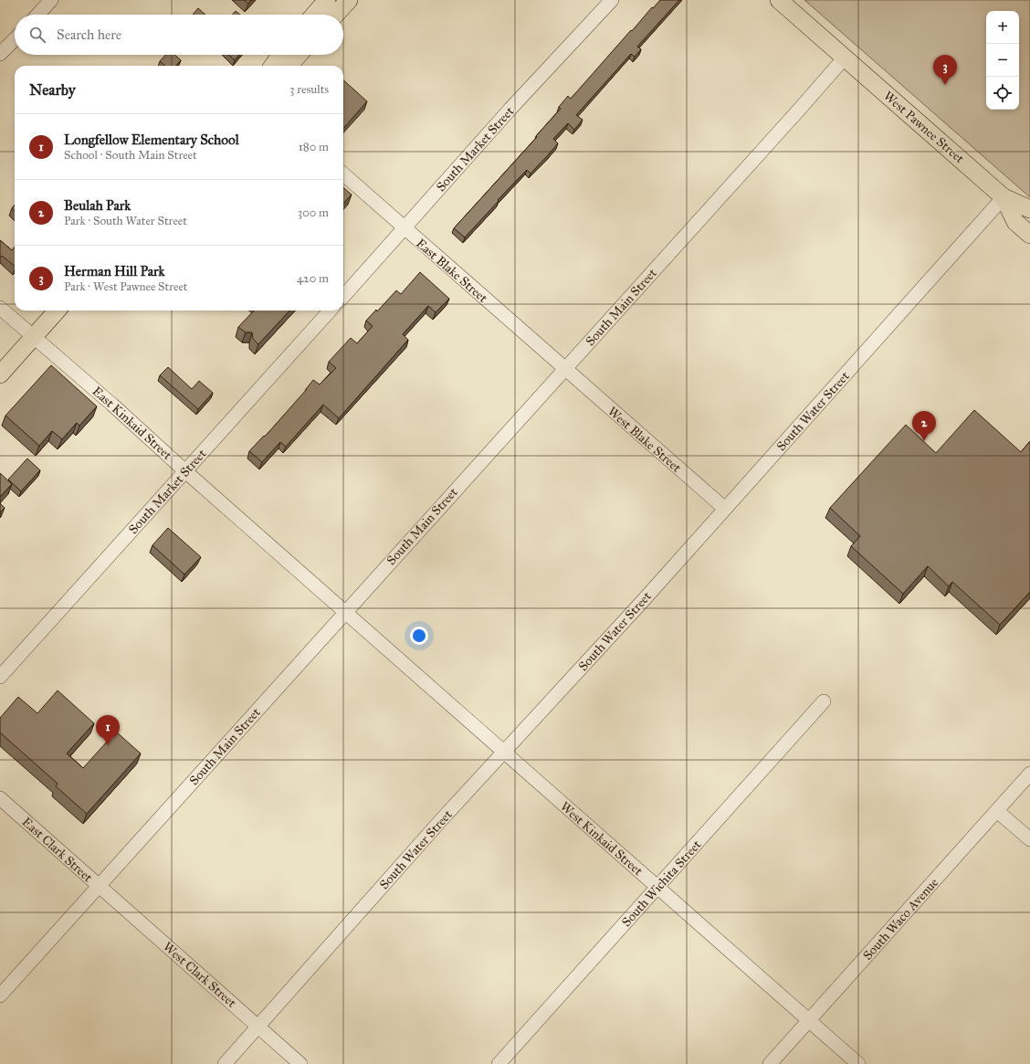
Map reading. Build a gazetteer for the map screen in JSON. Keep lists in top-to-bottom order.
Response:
{
  "streets": {
    "main road": ["West Pawnee Street"],
    "street": [
      "South Market Street",
      "East Blake Street",
      "South Main Street",
      "South Water Street",
      "East Kinkaid Street",
      "West Blake Street",
      "West Kinkaid Street",
      "East Clark Street",
      "South Wichita Street",
      "South Waco Avenue",
      "West Clark Street"
    ]
  },
  "crossings": [
    ["West Pawnee Street", "South Main Street"],
    ["West Pawnee Street", "South Water Street"],
    ["South Market Street", "East Blake Street"],
    ["South Market Street", "East Kinkaid Street"],
    ["East Blake Street", "South Main Street"],
    ["East Blake Street", "West Blake Street"],
    ["South Main Street", "East Kinkaid Street"],
    ["South Main Street", "West Blake Street"],
    ["South Main Street", "West Kinkaid Street"],
    ["South Main Street", "East Clark Street"],
    ["South Main Street", "West Clark Street"],
    ["South Water Street", "West Blake Street"],
    ["South Water Street", "West Kinkaid Street"],
    ["South Water Street", "West Clark Street"],
    ["East Kinkaid Street", "West Kinkaid Street"],
    ["West Kinkaid Street", "South Wichita Street"],
    ["West Kinkaid Street", "South Waco Avenue"],
    ["East Clark Street", "West Clark Street"]
  ],
  "page": {
    "map_buttons": ["+", "−"],
    "search": "Search here",
    "pins": ["3", "2", "1"],
    "heading": ["Nearby", "3 results"],
    "list": [
      {
        "mark": "1",
        "name": "Longfellow Elementary School",
        "note": "School · South Main Street",
        "value": "180 m"
      },
      {
        "mark": "2",
        "name": "Beulah Park",
        "note": "Park · South Water Street",
        "value": "300 m"
      },
      {
        "mark": "3",
        "name": "Herman Hill Park",
        "note": "Park · West Pawnee Street",
        "value": "420 m"
      }
    ]
  }
}
